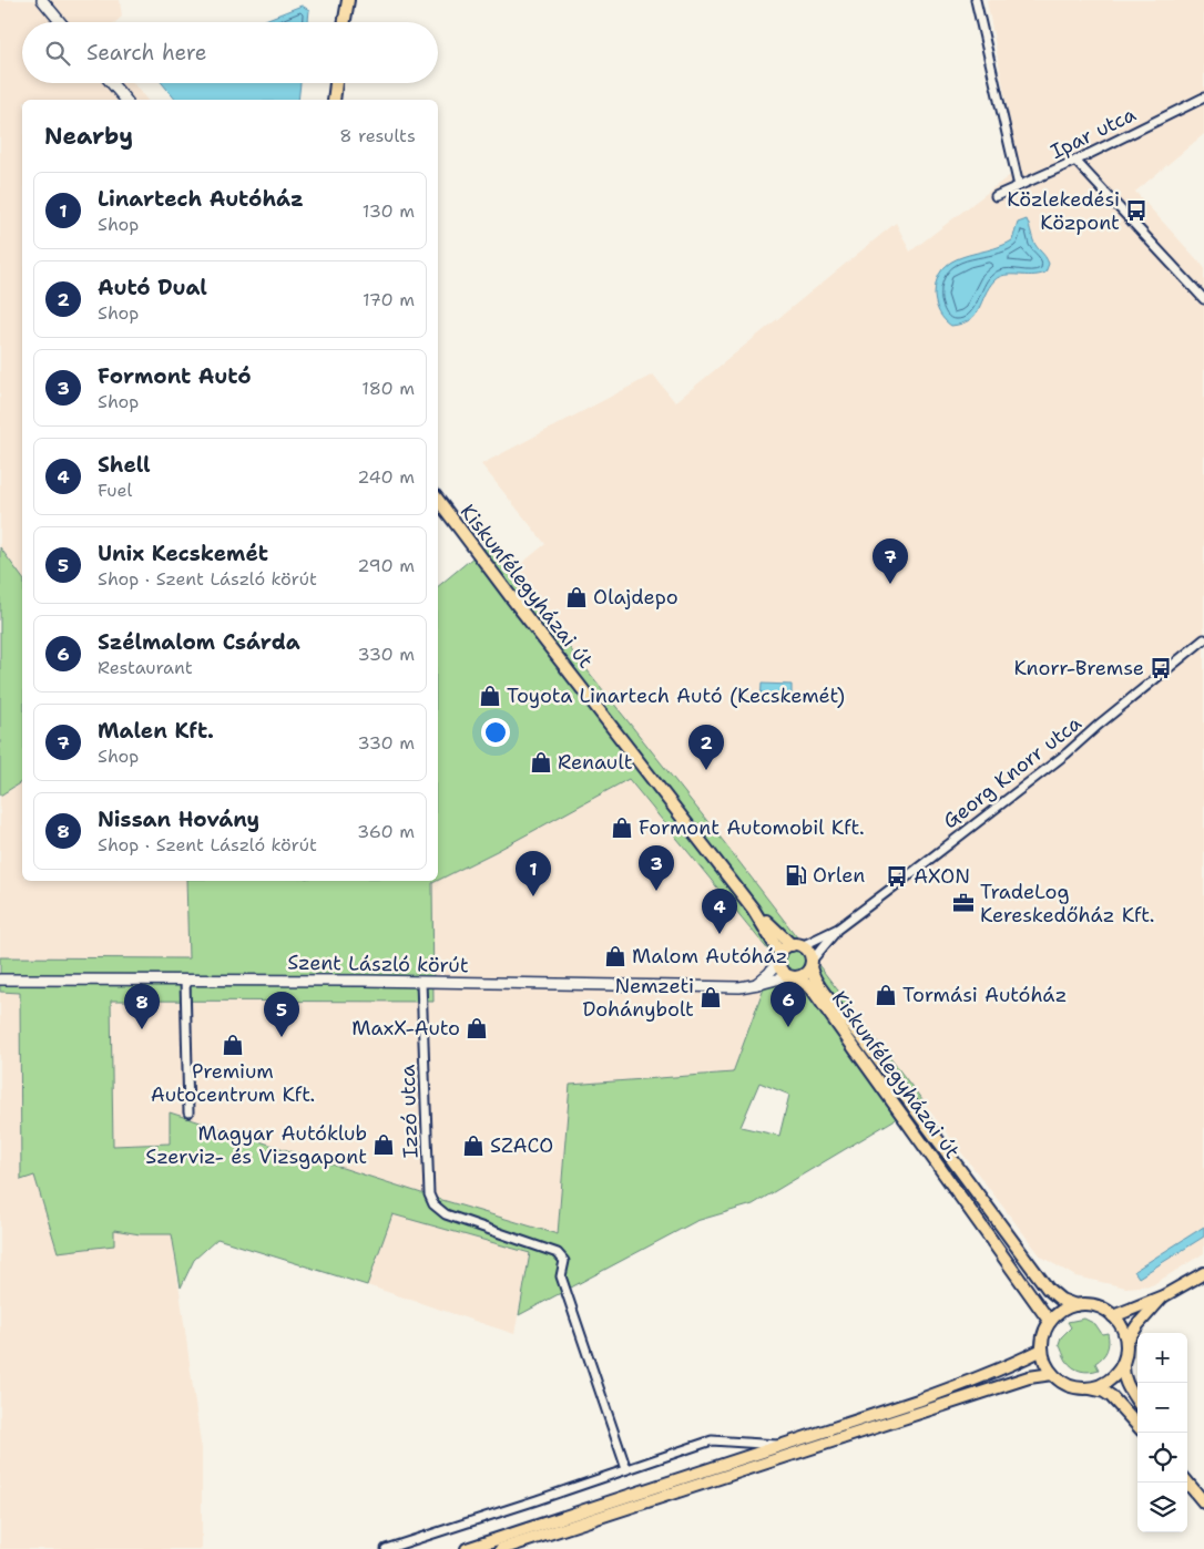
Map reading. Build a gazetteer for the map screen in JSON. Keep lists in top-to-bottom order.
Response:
{
  "streets": {
    "main road": ["Kiskunfélegyházai út"],
    "street": [
      "Ipar utca",
      "Georg Knorr utca",
      "Szent László körút",
      "Izzó utca"
    ]
  },
  "crossings": [
    ["Kiskunfélegyházai út", "Georg Knorr utca"],
    ["Kiskunfélegyházai út", "Szent László körút"],
    ["Georg Knorr utca", "Szent László körút"],
    ["Szent László körút", "Izzó utca"]
  ],
  "places": {
    "bus stop": ["Közlekedési Központ", "Knorr-Bremse", "AXON"],
    "shop": [
      "Olajdepo",
      "Toyota Linartech Autó (Kecskemét)",
      "Renault",
      "Formont Automobil Kft.",
      "Malom Autóház",
      "Tormási Autóház",
      "Nemzeti Dohánybolt",
      "MaxX-Auto",
      "Premium Autocentrum Kft.",
      "Magyar Autóklub Szerviz- és Vizsgapont",
      "SZACO"
    ],
    "fuel station": ["Orlen"],
    "office": ["TradeLog Kereskedőház Kft."]
  },
  "page": {
    "search": "Search here",
    "heading": ["Nearby", "8 results"],
    "list": [
      {
        "mark": "1",
        "name": "Linartech Autóház",
        "note": "Shop",
        "value": "130 m"
      },
      {
        "mark": "2",
        "name": "Autó Dual",
        "note": "Shop",
        "value": "170 m"
      },
      {
        "mark": "3",
        "name": "Formont Autó",
        "note": "Shop",
        "value": "180 m"
      },
      {
        "mark": "4",
        "name": "Shell",
        "note": "Fuel",
        "value": "240 m"
      },
      {
        "mark": "5",
        "name": "Unix Kecskemét",
        "note": "Shop · Szent László körút",
        "value": "290 m"
      },
      {
        "mark": "6",
        "name": "Szélmalom Csárda",
        "note": "Restaurant",
        "value": "330 m"
      },
      {
        "mark": "7",
        "name": "Malen Kft.",
        "note": "Shop",
        "value": "330 m"
      },
      {
        "mark": "8",
        "name": "Nissan Hovány",
        "note": "Shop · Szent László körút",
        "value": "360 m"
      }
    ],
    "pins": [
      "7",
      "2",
      "3",
      "1",
      "4",
      "6",
      "8",
      "5"
    ],
    "map_buttons": ["+", "−"]
  }
}
